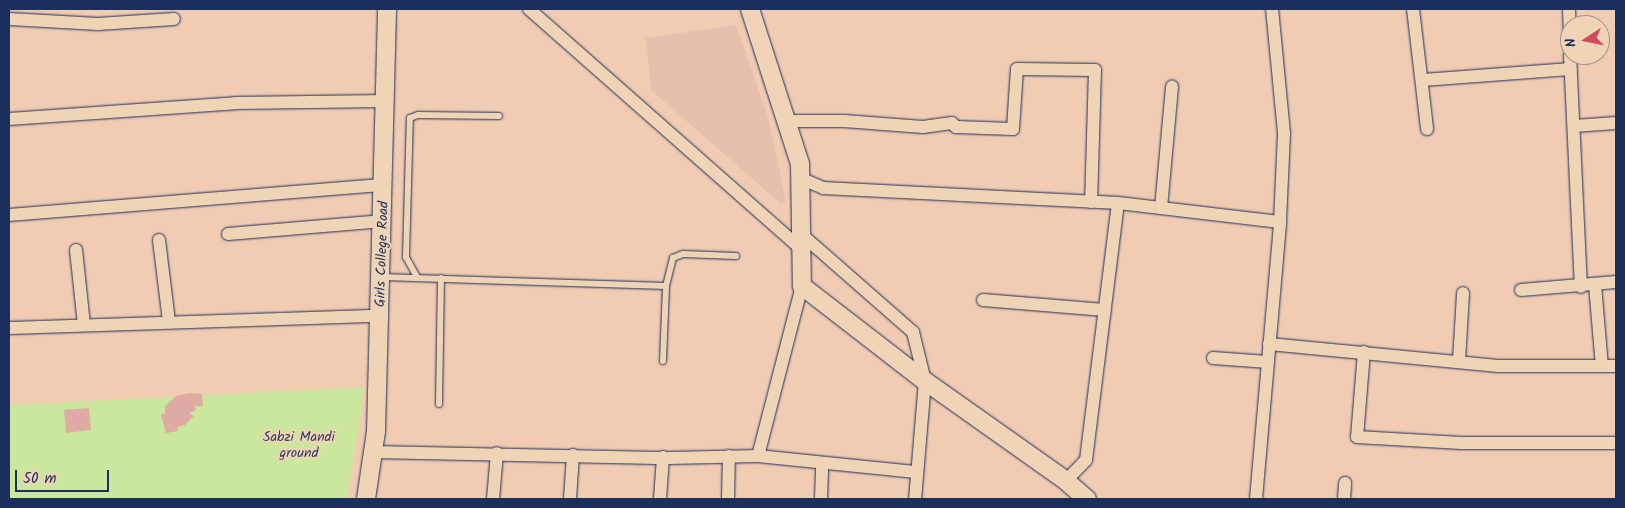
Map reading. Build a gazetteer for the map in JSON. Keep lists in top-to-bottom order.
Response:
{
  "streets": {
    "street": ["Girls College Road"]
  },
  "parks": ["Sabzi Mandi ground"],
  "scale_bar": "50 m",
  "north": "left"
}
